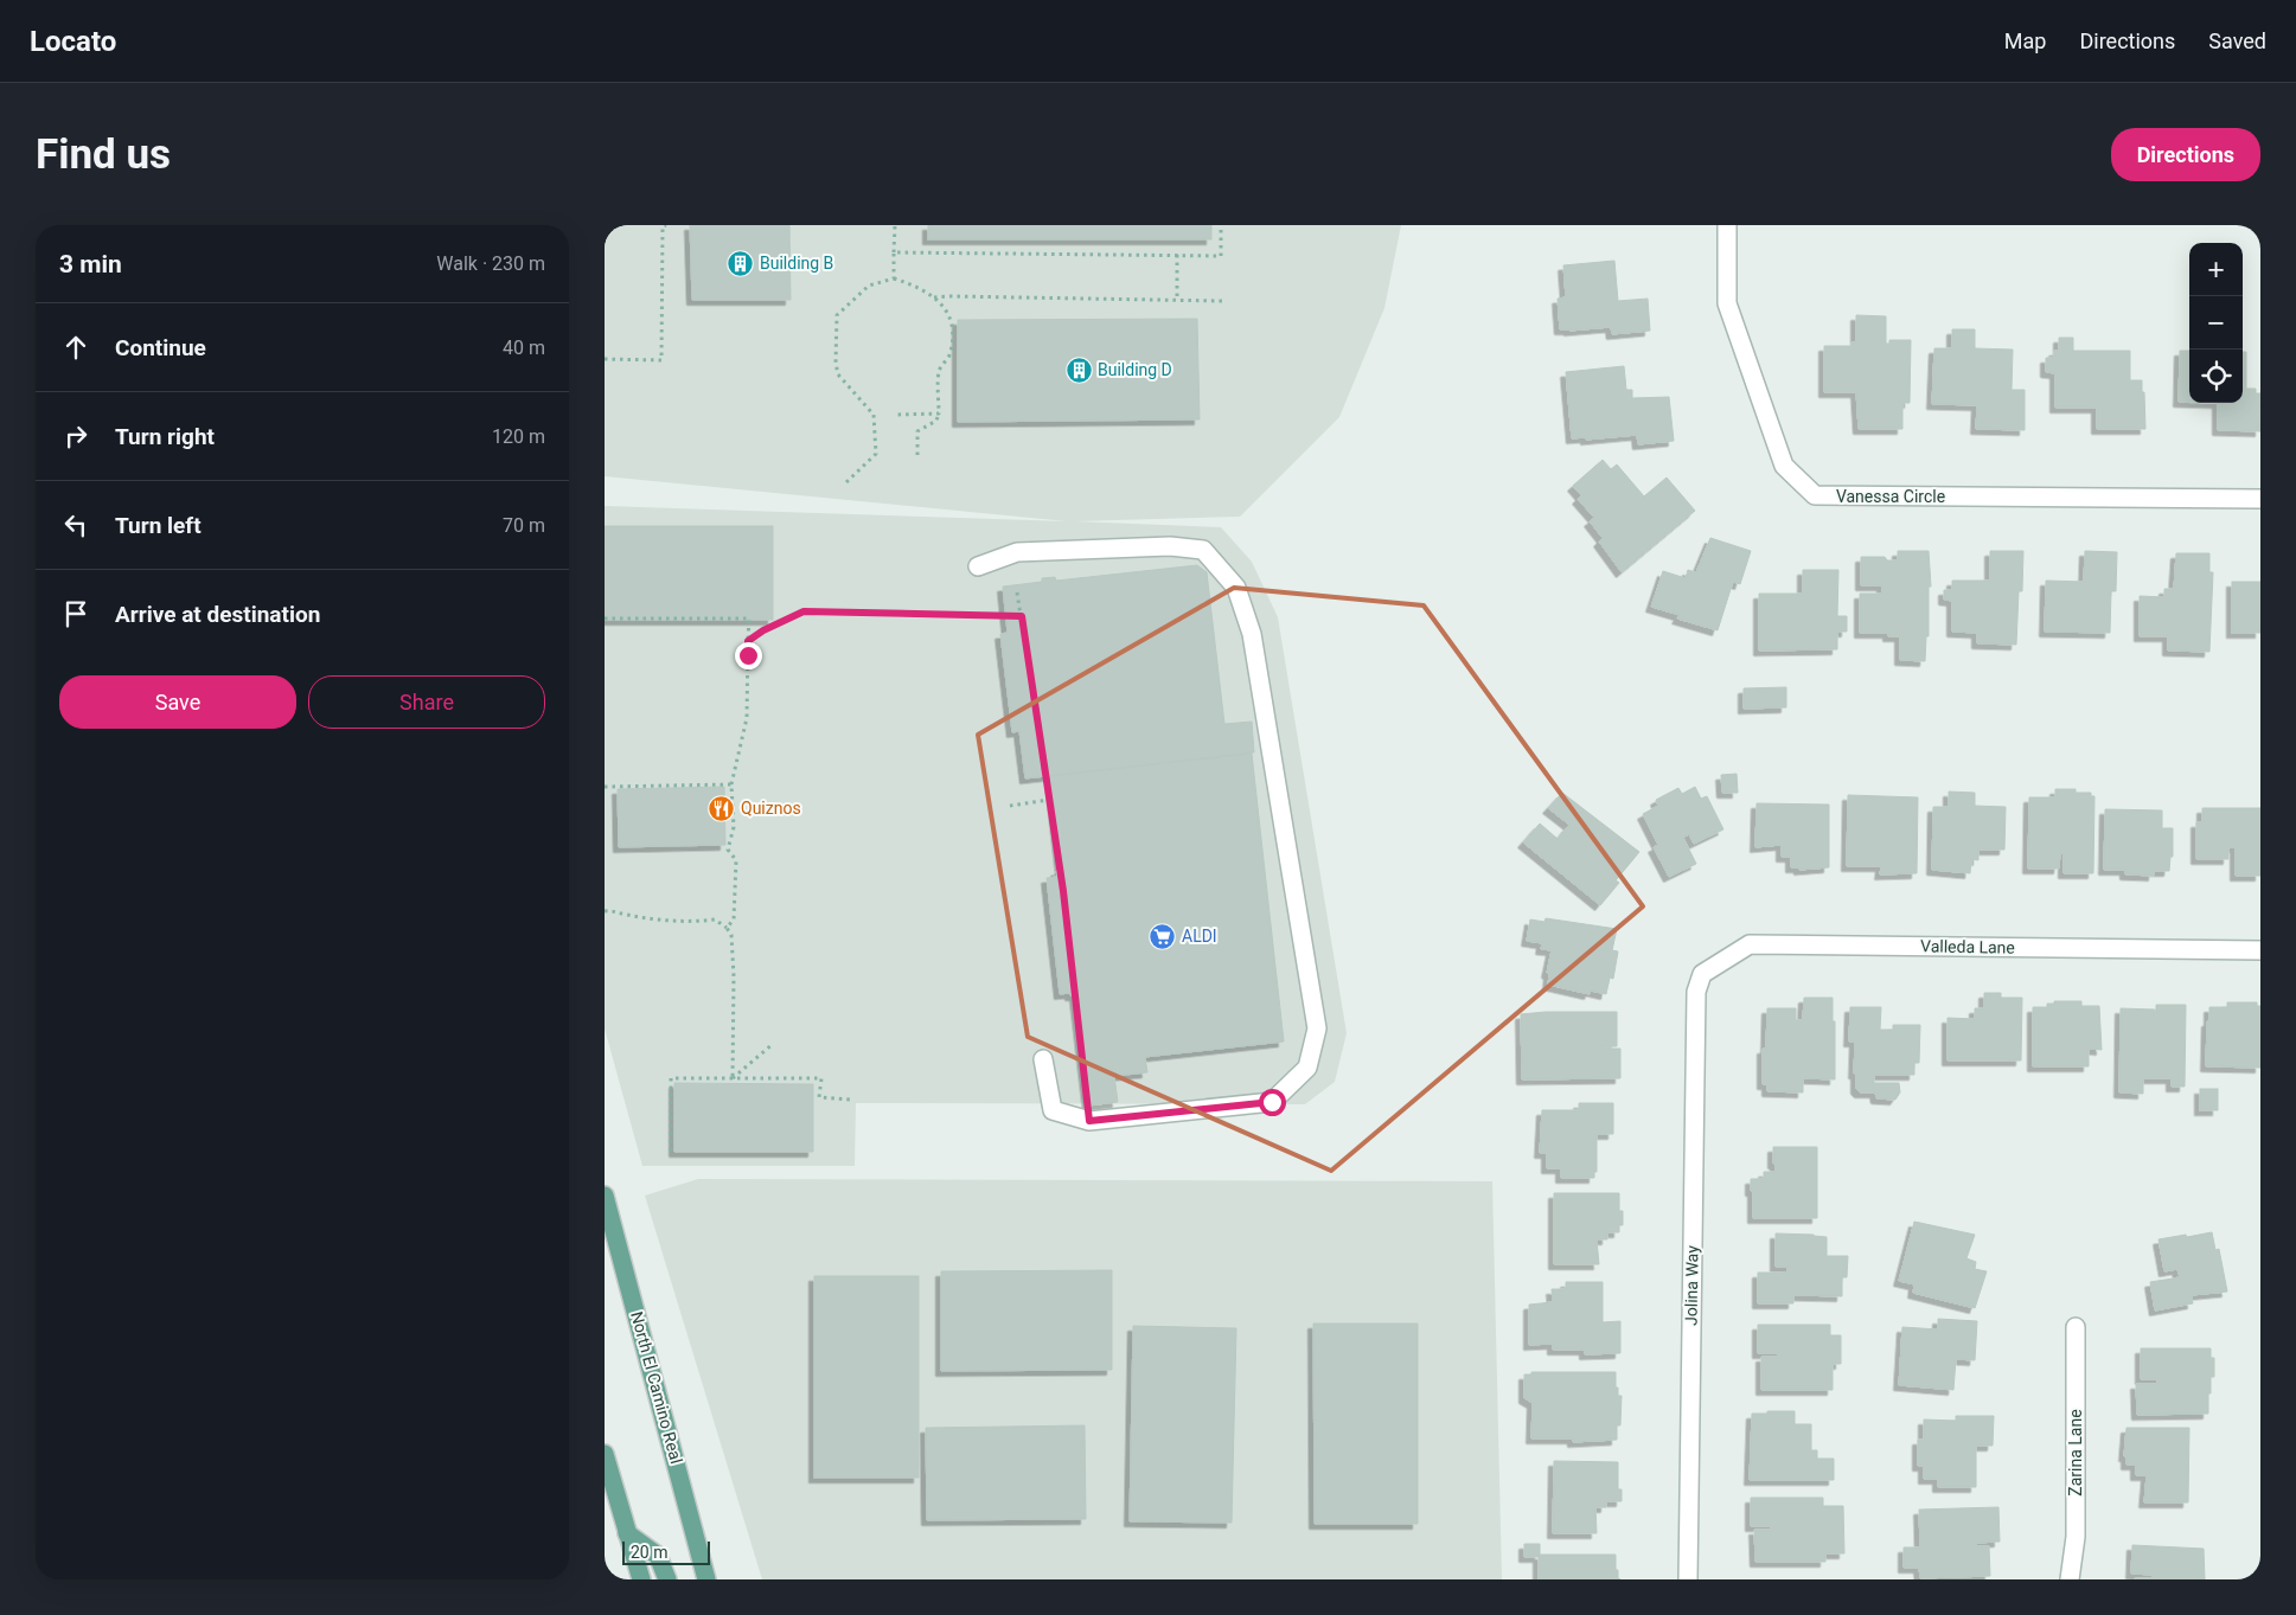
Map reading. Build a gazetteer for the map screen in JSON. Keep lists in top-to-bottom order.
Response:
{
  "streets": {
    "main road": ["North El Camino Real"],
    "street": [
      "Vanessa Circle",
      "Valleda Lane",
      "Jolina Way",
      "Zarina Lane"
    ]
  },
  "crossings": [
    ["Valleda Lane", "Jolina Way"]
  ],
  "places": {
    "building": ["Building B", "Building D"],
    "restaurant": ["Quiznos"],
    "supermarket": ["ALDI"]
  },
  "scale_bar": "20 m",
  "page": {
    "header": "Locato",
    "nav": ["Map", "Directions", "Saved"],
    "buttons": [
      "Directions",
      ["Save", "Share"]
    ],
    "title": "Find us",
    "heading": ["3 min", "Walk · 230 m"],
    "map_buttons": ["+", "−"],
    "list": [
      ["Continue", "40 m"],
      ["Turn right", "120 m"],
      ["Turn left", "70 m"],
      "Arrive at destination"
    ],
    "scale": "20 m"
  }
}
